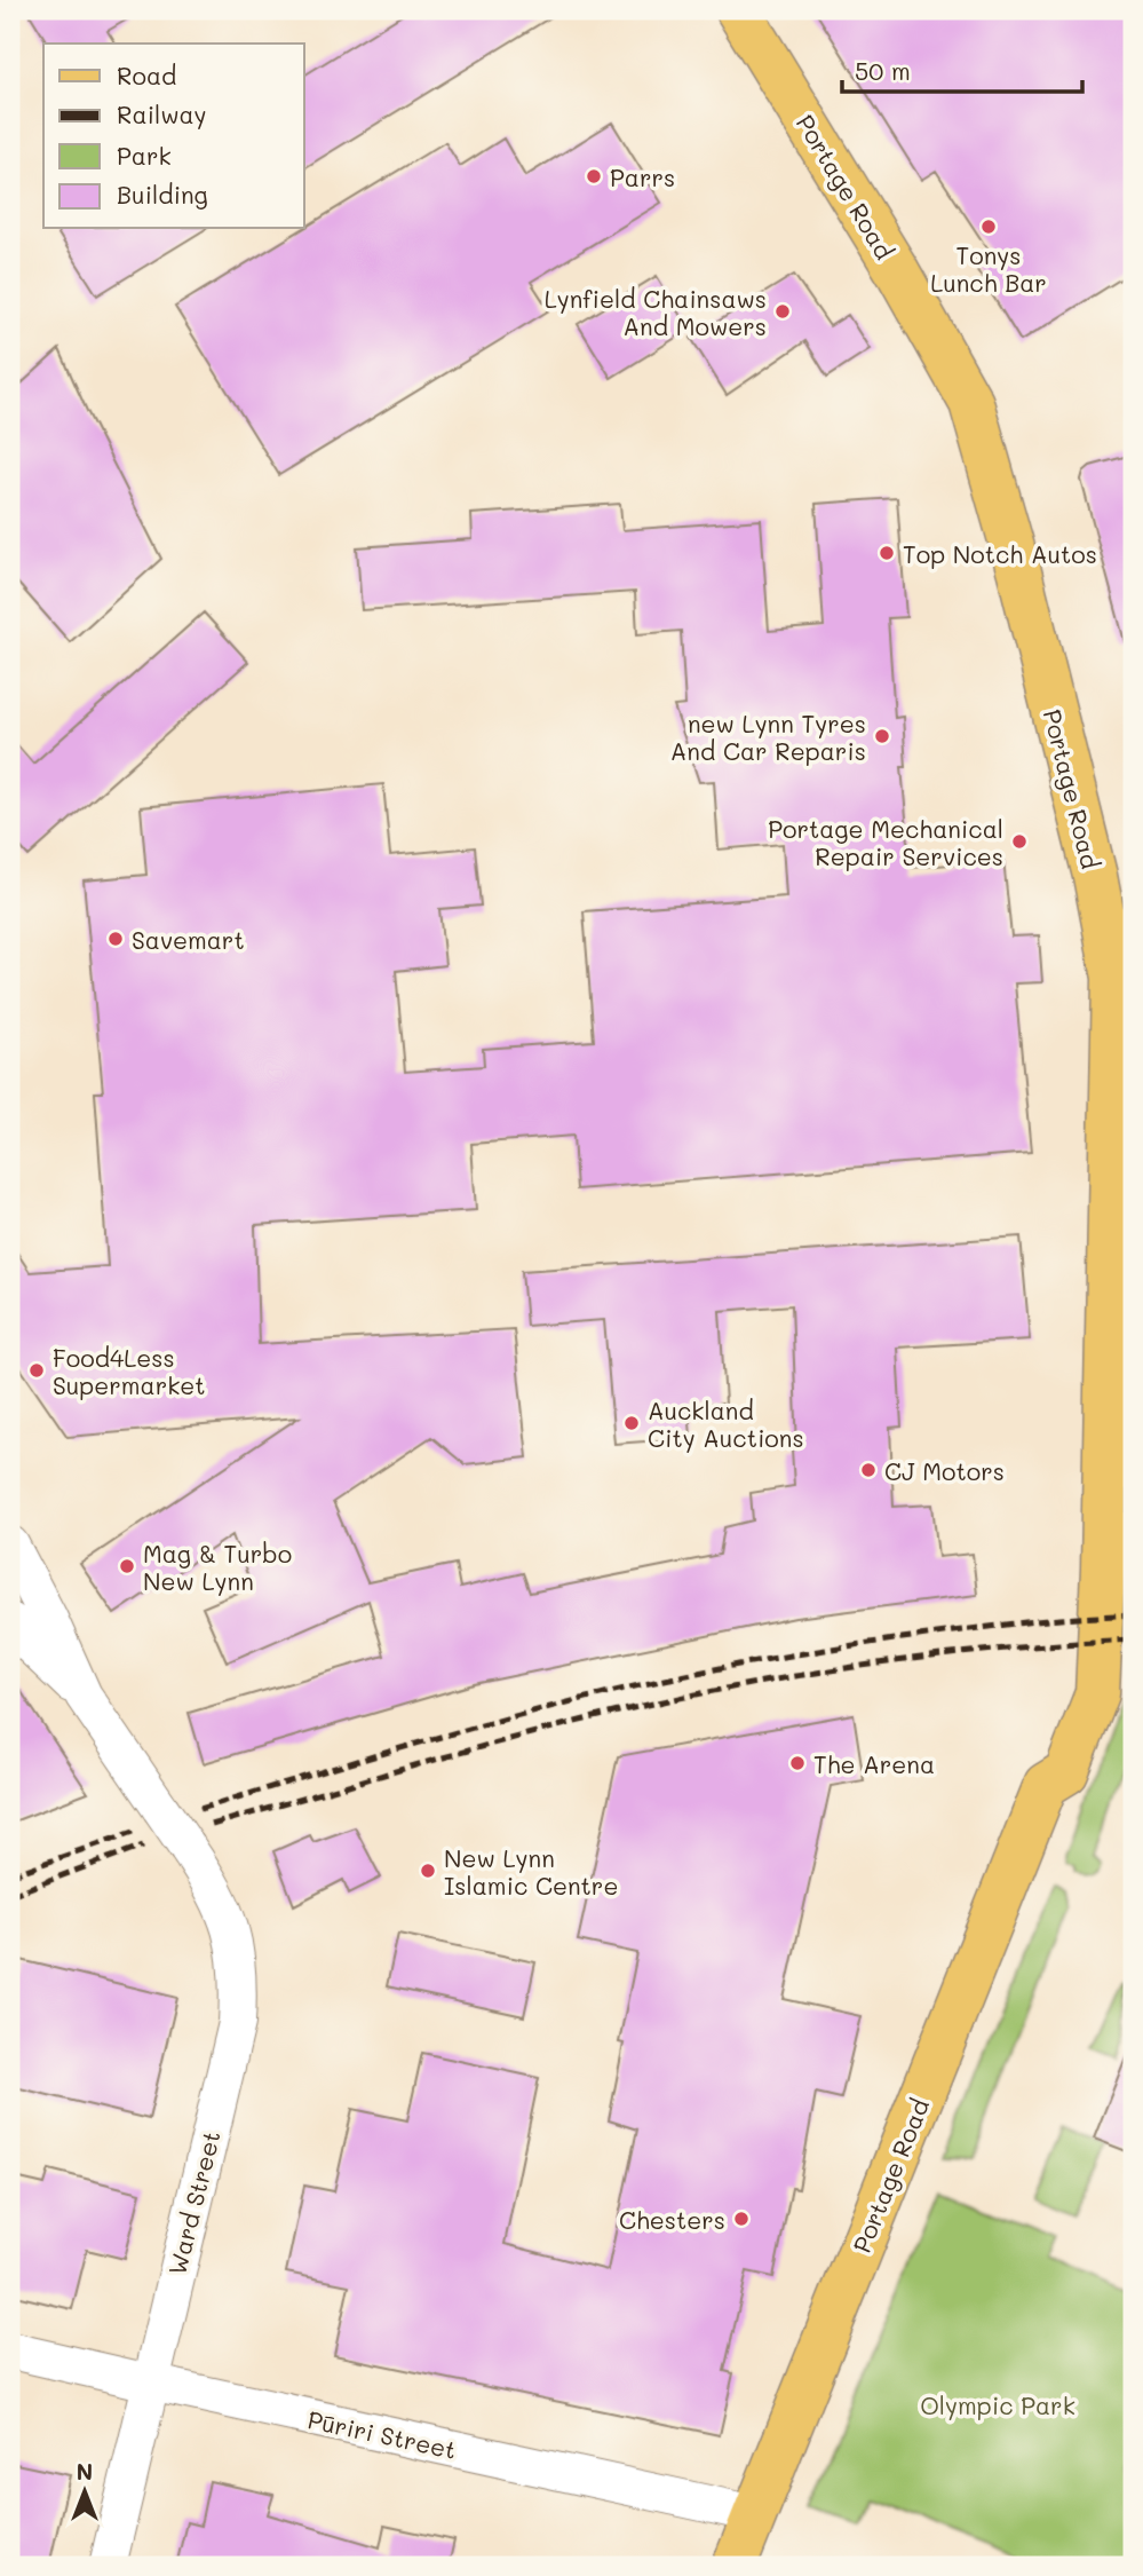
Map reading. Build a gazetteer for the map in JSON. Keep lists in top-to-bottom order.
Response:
{
  "streets": {
    "main road": ["Portage Road"],
    "street": ["Ward Street", "Pūriri Street"]
  },
  "crossings": [
    ["Portage Road", "Pūriri Street"],
    ["Ward Street", "Pūriri Street"]
  ],
  "parks": ["Olympic Park"],
  "places": [
    "Parrs",
    "Tonys Lunch Bar",
    "Lynfield Chainsaws And Mowers",
    "Top Notch Autos",
    "new Lynn Tyres And Car Reparis",
    "Portage Mechanical Repair Services",
    "Savemart",
    "Food4Less Supermarket",
    "Auckland City Auctions",
    "CJ Motors",
    "Mag & Turbo New Lynn",
    "The Arena",
    "New Lynn Islamic Centre",
    "Chesters"
  ],
  "legend": [
    "Road",
    "Railway",
    "Park",
    "Building"
  ],
  "scale_bar": "50 m",
  "north": "top"
}
